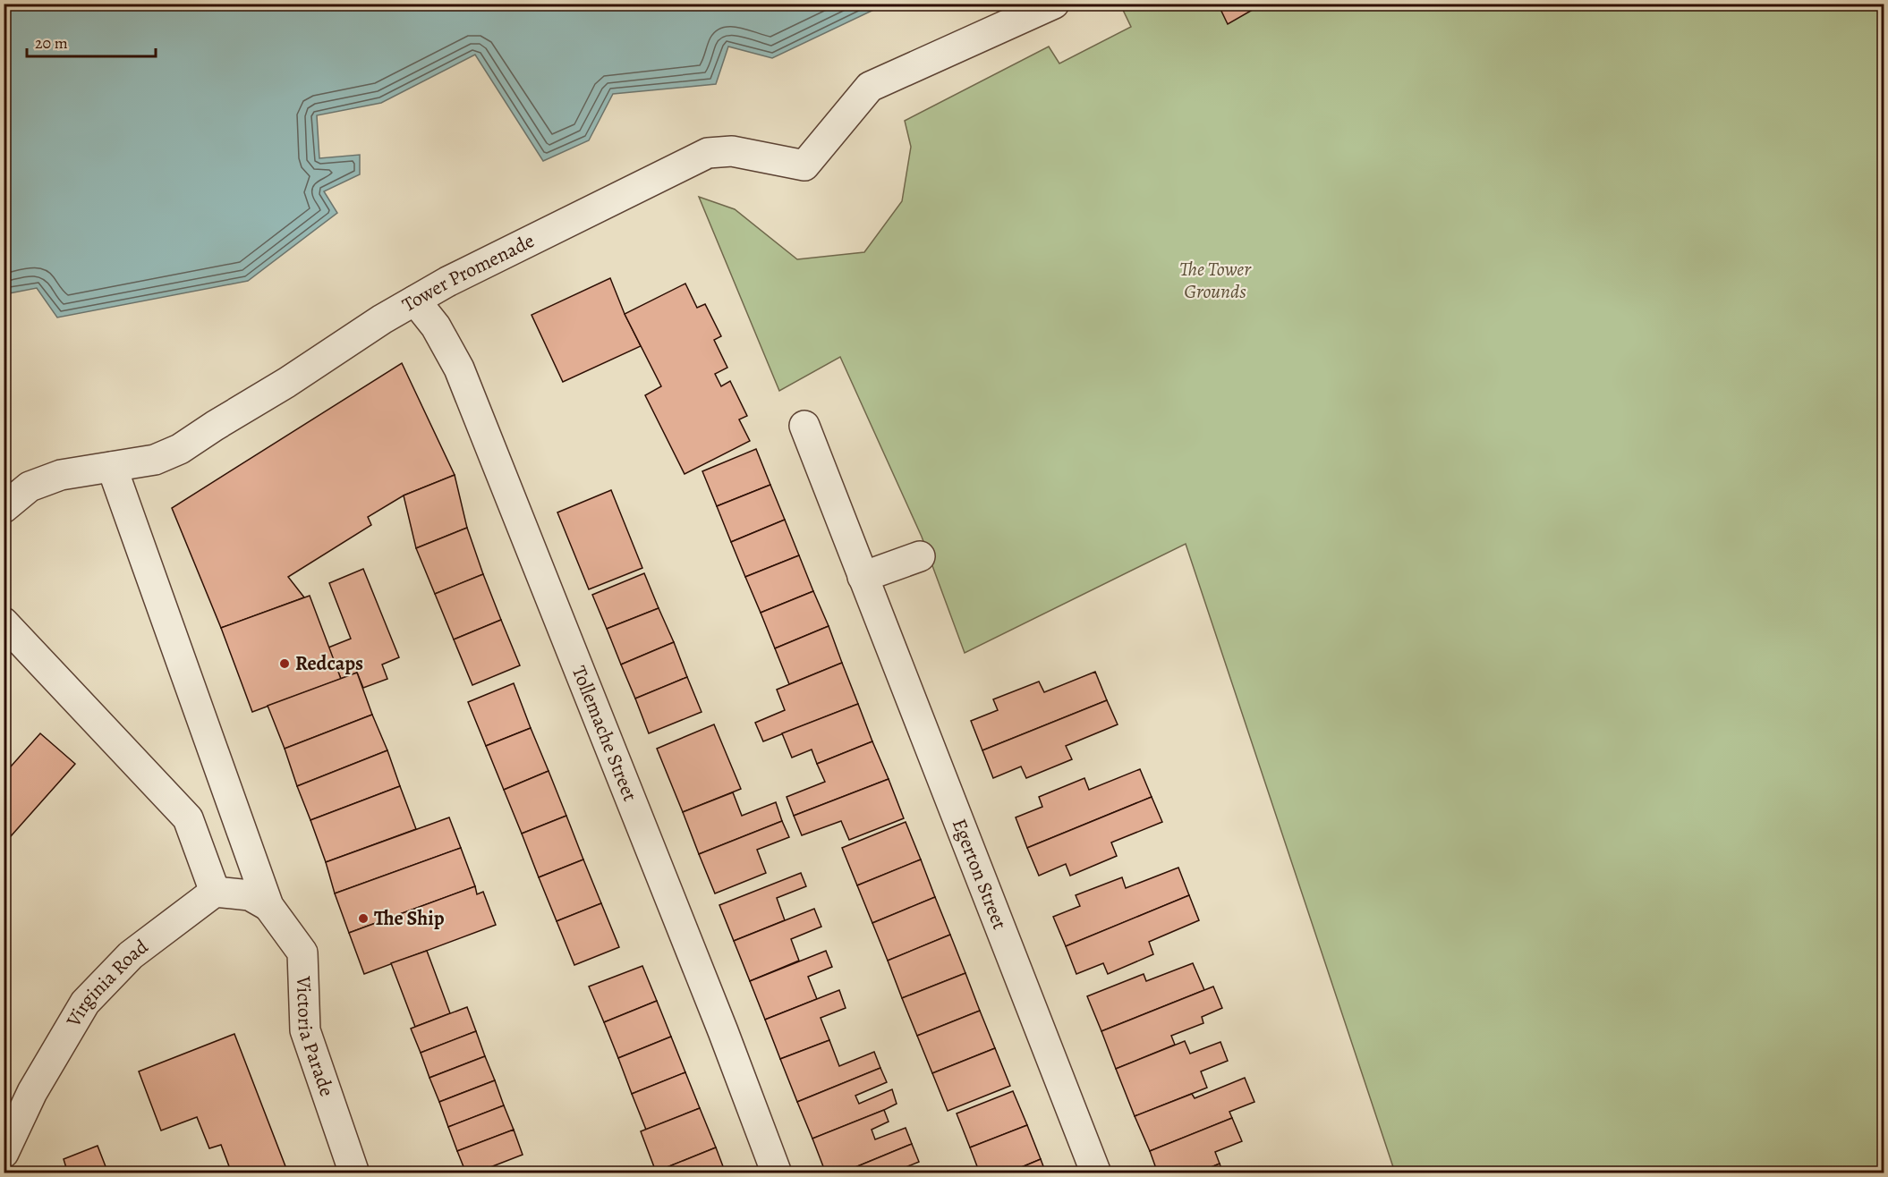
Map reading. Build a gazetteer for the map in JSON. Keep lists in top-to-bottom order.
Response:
{
  "streets": {
    "street": [
      "Tower Promenade",
      "Tollemache Street",
      "Egerton Street",
      "Virginia Road",
      "Victoria Parade"
    ]
  },
  "crossings": [
    ["Tower Promenade", "Tollemache Street"]
  ],
  "parks": ["The Tower Grounds"],
  "places": ["Redcaps", "The Ship"],
  "scale_bar": "20 m"
}
